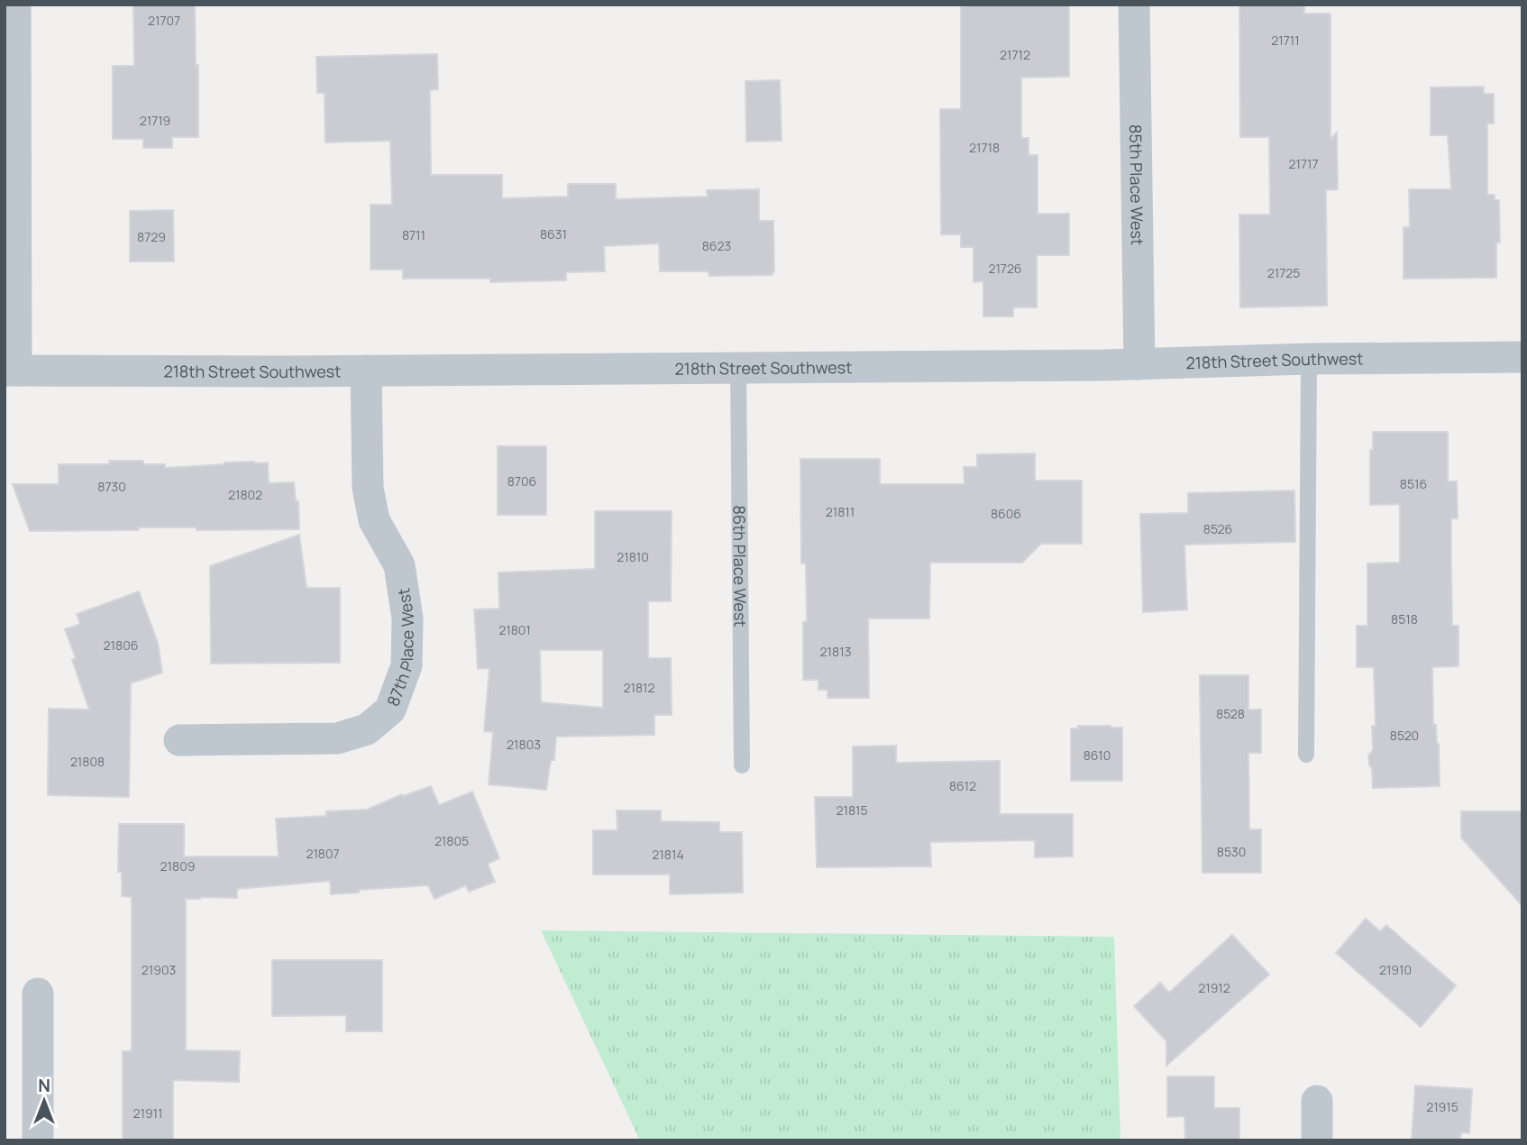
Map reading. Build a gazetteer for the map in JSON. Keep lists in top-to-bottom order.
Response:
{
  "streets": {
    "street": ["85th Place West", "218th Street Southwest", "87th Place West"],
    "lane": ["86th Place West"]
  },
  "crossings": [
    ["85th Place West", "218th Street Southwest"],
    ["218th Street Southwest", "86th Place West"],
    ["218th Street Southwest", "87th Place West"]
  ],
  "house_numbers": [
    "21707",
    "21711",
    "21712",
    "21719",
    "21718",
    "21717",
    "8631",
    "8711",
    "8729",
    "8623",
    "21726",
    "21725",
    "8706",
    "8516",
    "8730",
    "21802",
    "21811",
    "8606",
    "8526",
    "21810",
    "8518",
    "21801",
    "21806",
    "21813",
    "21812",
    "8528",
    "8520",
    "21803",
    "8610",
    "21808",
    "8612",
    "21815",
    "21805",
    "8530",
    "21807",
    "21814",
    "21809",
    "21903",
    "21910",
    "21912",
    "21915",
    "21911"
  ],
  "north": "top"
}
